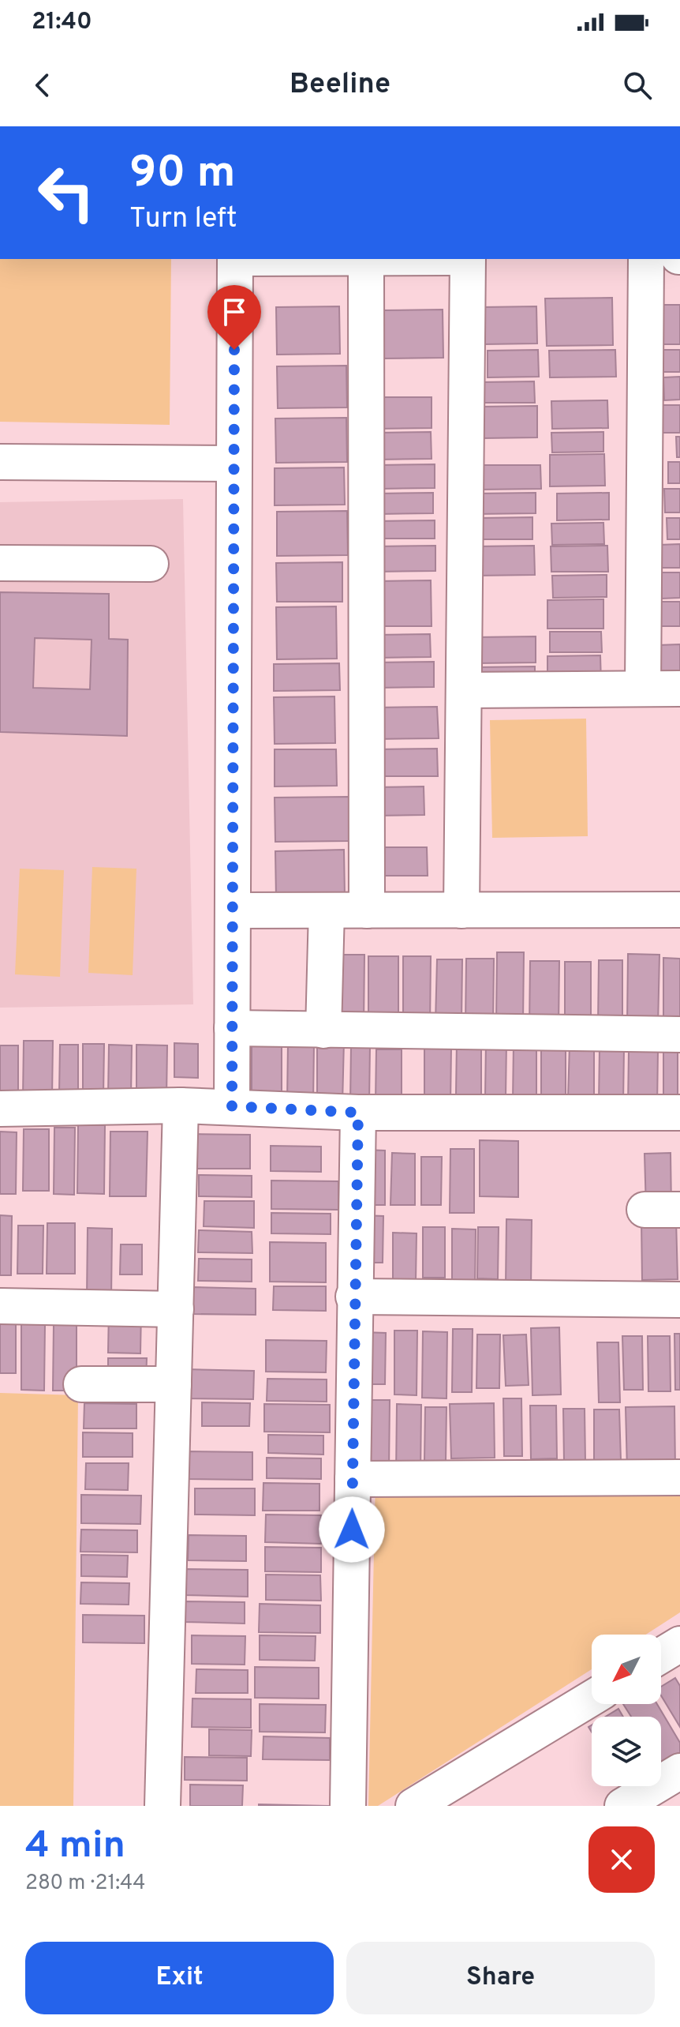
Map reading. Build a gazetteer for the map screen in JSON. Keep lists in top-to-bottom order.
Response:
{
  "north": "bottom left",
  "page": {
    "status": "21:40",
    "header": "Beeline",
    "turn": ["90 m", "Turn left"],
    "heading": ["4 min", "280 m · 21:44"],
    "buttons": ["Exit", "Share"]
  }
}
